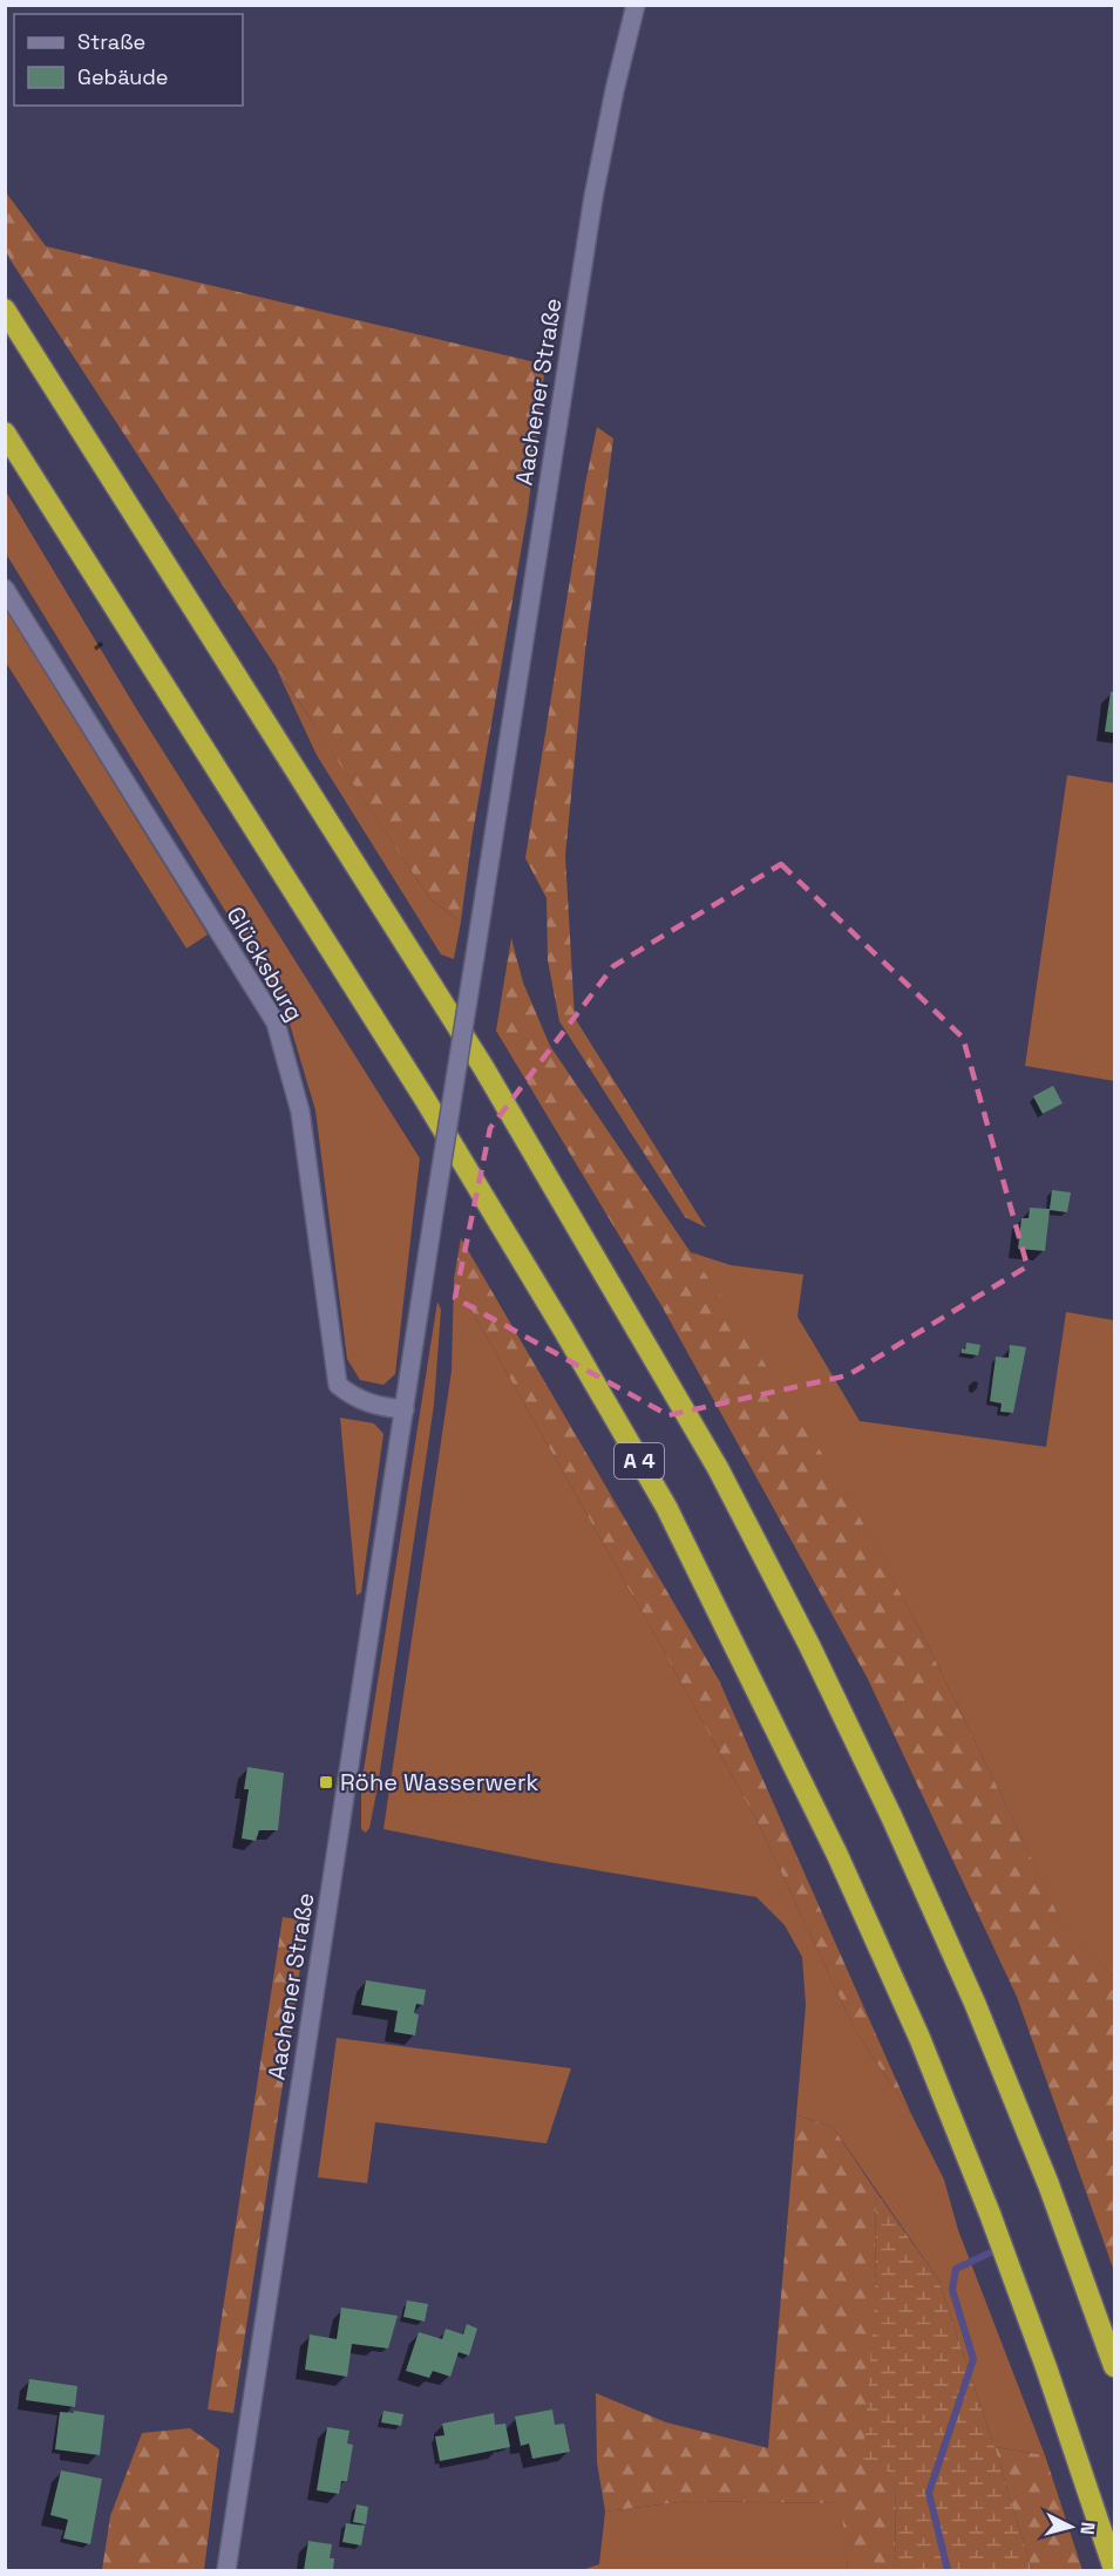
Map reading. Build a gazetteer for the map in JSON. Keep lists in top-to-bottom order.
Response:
{
  "streets": {
    "highway": ["A 4"],
    "main road": ["Aachener Straße", "Glücksburg"]
  },
  "crossings": [
    ["Aachener Straße", "Glücksburg"]
  ],
  "places": {
    "transit": ["Röhe Wasserwerk"]
  },
  "legend": ["Straße", "Gebäude"],
  "north": "right"
}
